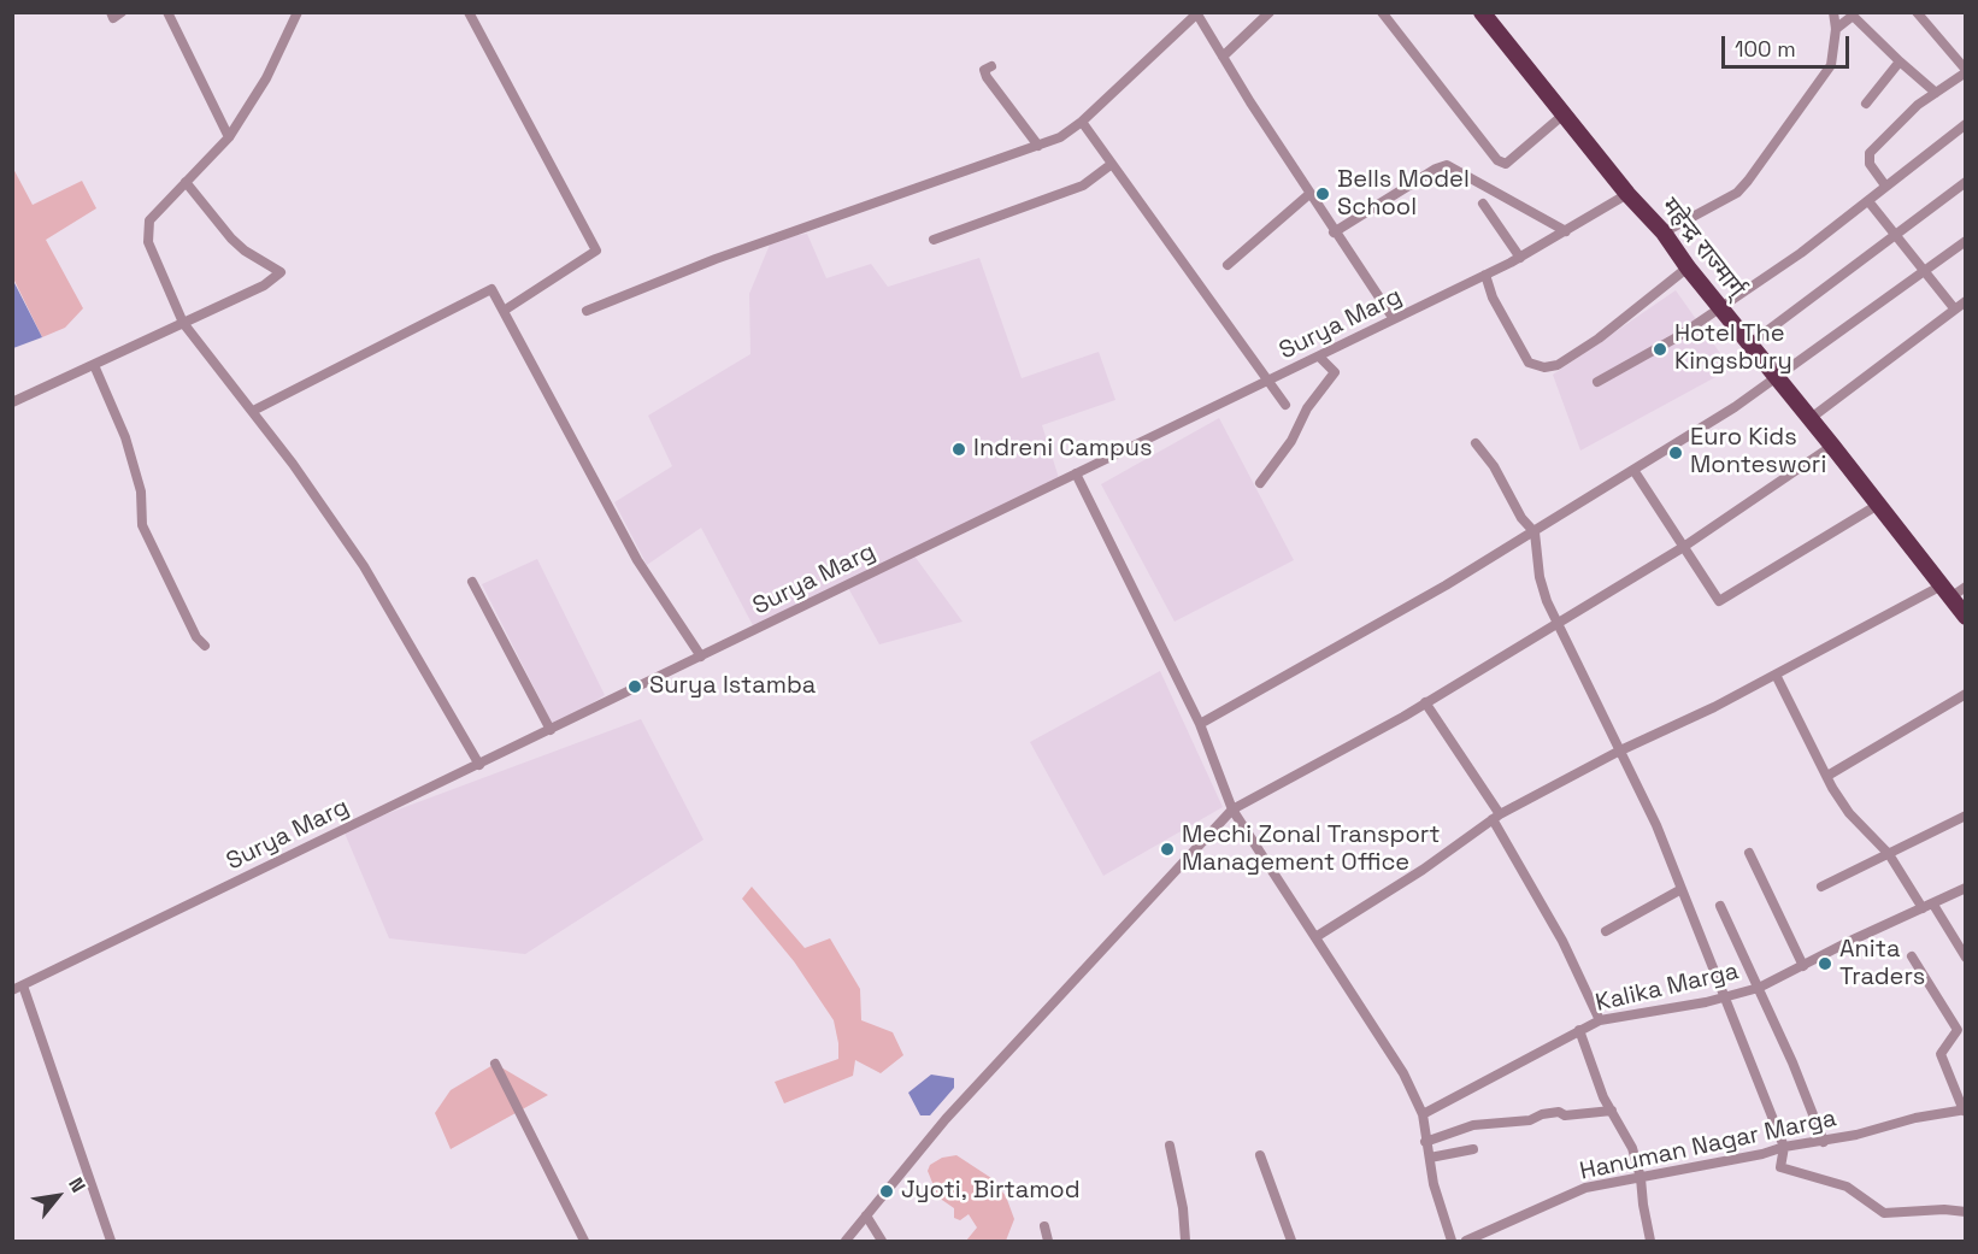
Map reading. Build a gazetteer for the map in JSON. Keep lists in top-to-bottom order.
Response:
{
  "streets": {
    "highway": ["महेन्द्र राज्मार्ग्"],
    "street": ["Surya Marg", "Kalika Marga", "Hanuman Nagar Marga"]
  },
  "crossings": [
    ["महेन्द्र राज्मार्ग्", "Surya Marg"]
  ],
  "places": [
    "Bells Model School",
    "Hotel The Kingsbury",
    "Indreni Campus",
    "Euro Kids Monteswori",
    "Surya Istamba",
    "Mechi Zonal Transport Management Office",
    "Anita Traders",
    "Jyoti, Birtamod"
  ],
  "scale_bar": "100 m",
  "north": "top right"
}
